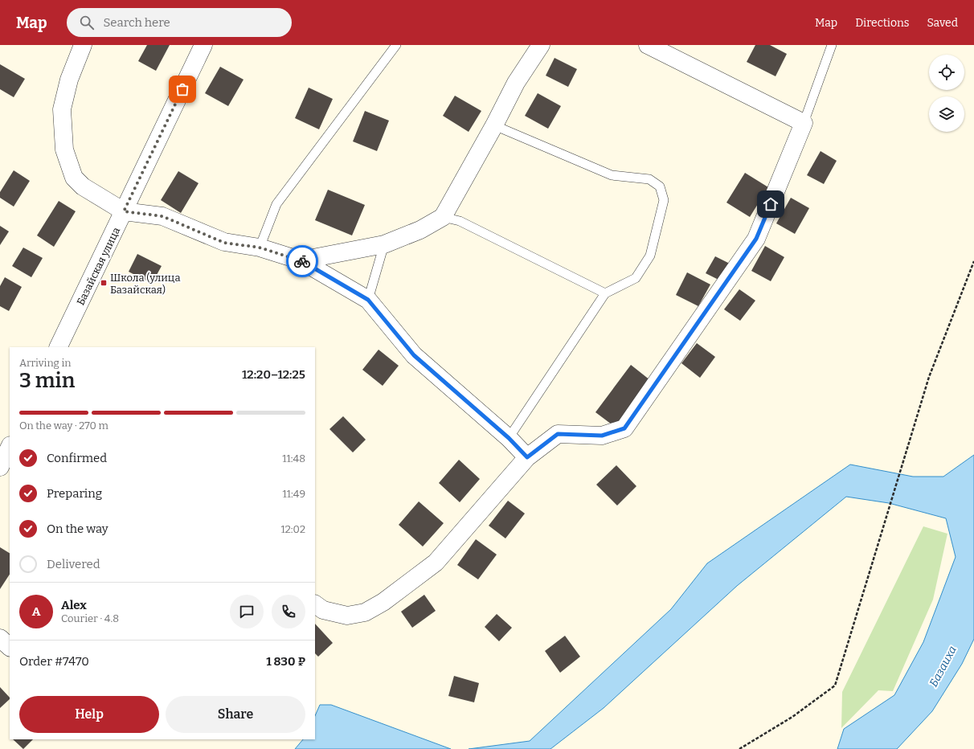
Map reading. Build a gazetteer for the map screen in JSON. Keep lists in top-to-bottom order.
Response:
{
  "streets": {
    "street": ["Базайская улица"]
  },
  "water": ["Базаиха"],
  "places": {
    "transit": ["Школа (улица Базайская)"]
  },
  "page": {
    "header": "Map",
    "search": "Search here",
    "nav": ["Map", "Directions", "Saved"],
    "heading": ["3 min", "Arriving in", "12:20–12:25"],
    "panel": [
      "Alex",
      "Courier · 4.8",
      "Order #7470",
      "1 830 ₽"
    ],
    "bar": "On the way · 270 m",
    "list": [
      ["Confirmed", "11:48"],
      ["Preparing", "11:49"],
      ["On the way", "12:02"],
      "Delivered"
    ],
    "round": "A",
    "buttons": ["Help", "Share"]
  }
}
